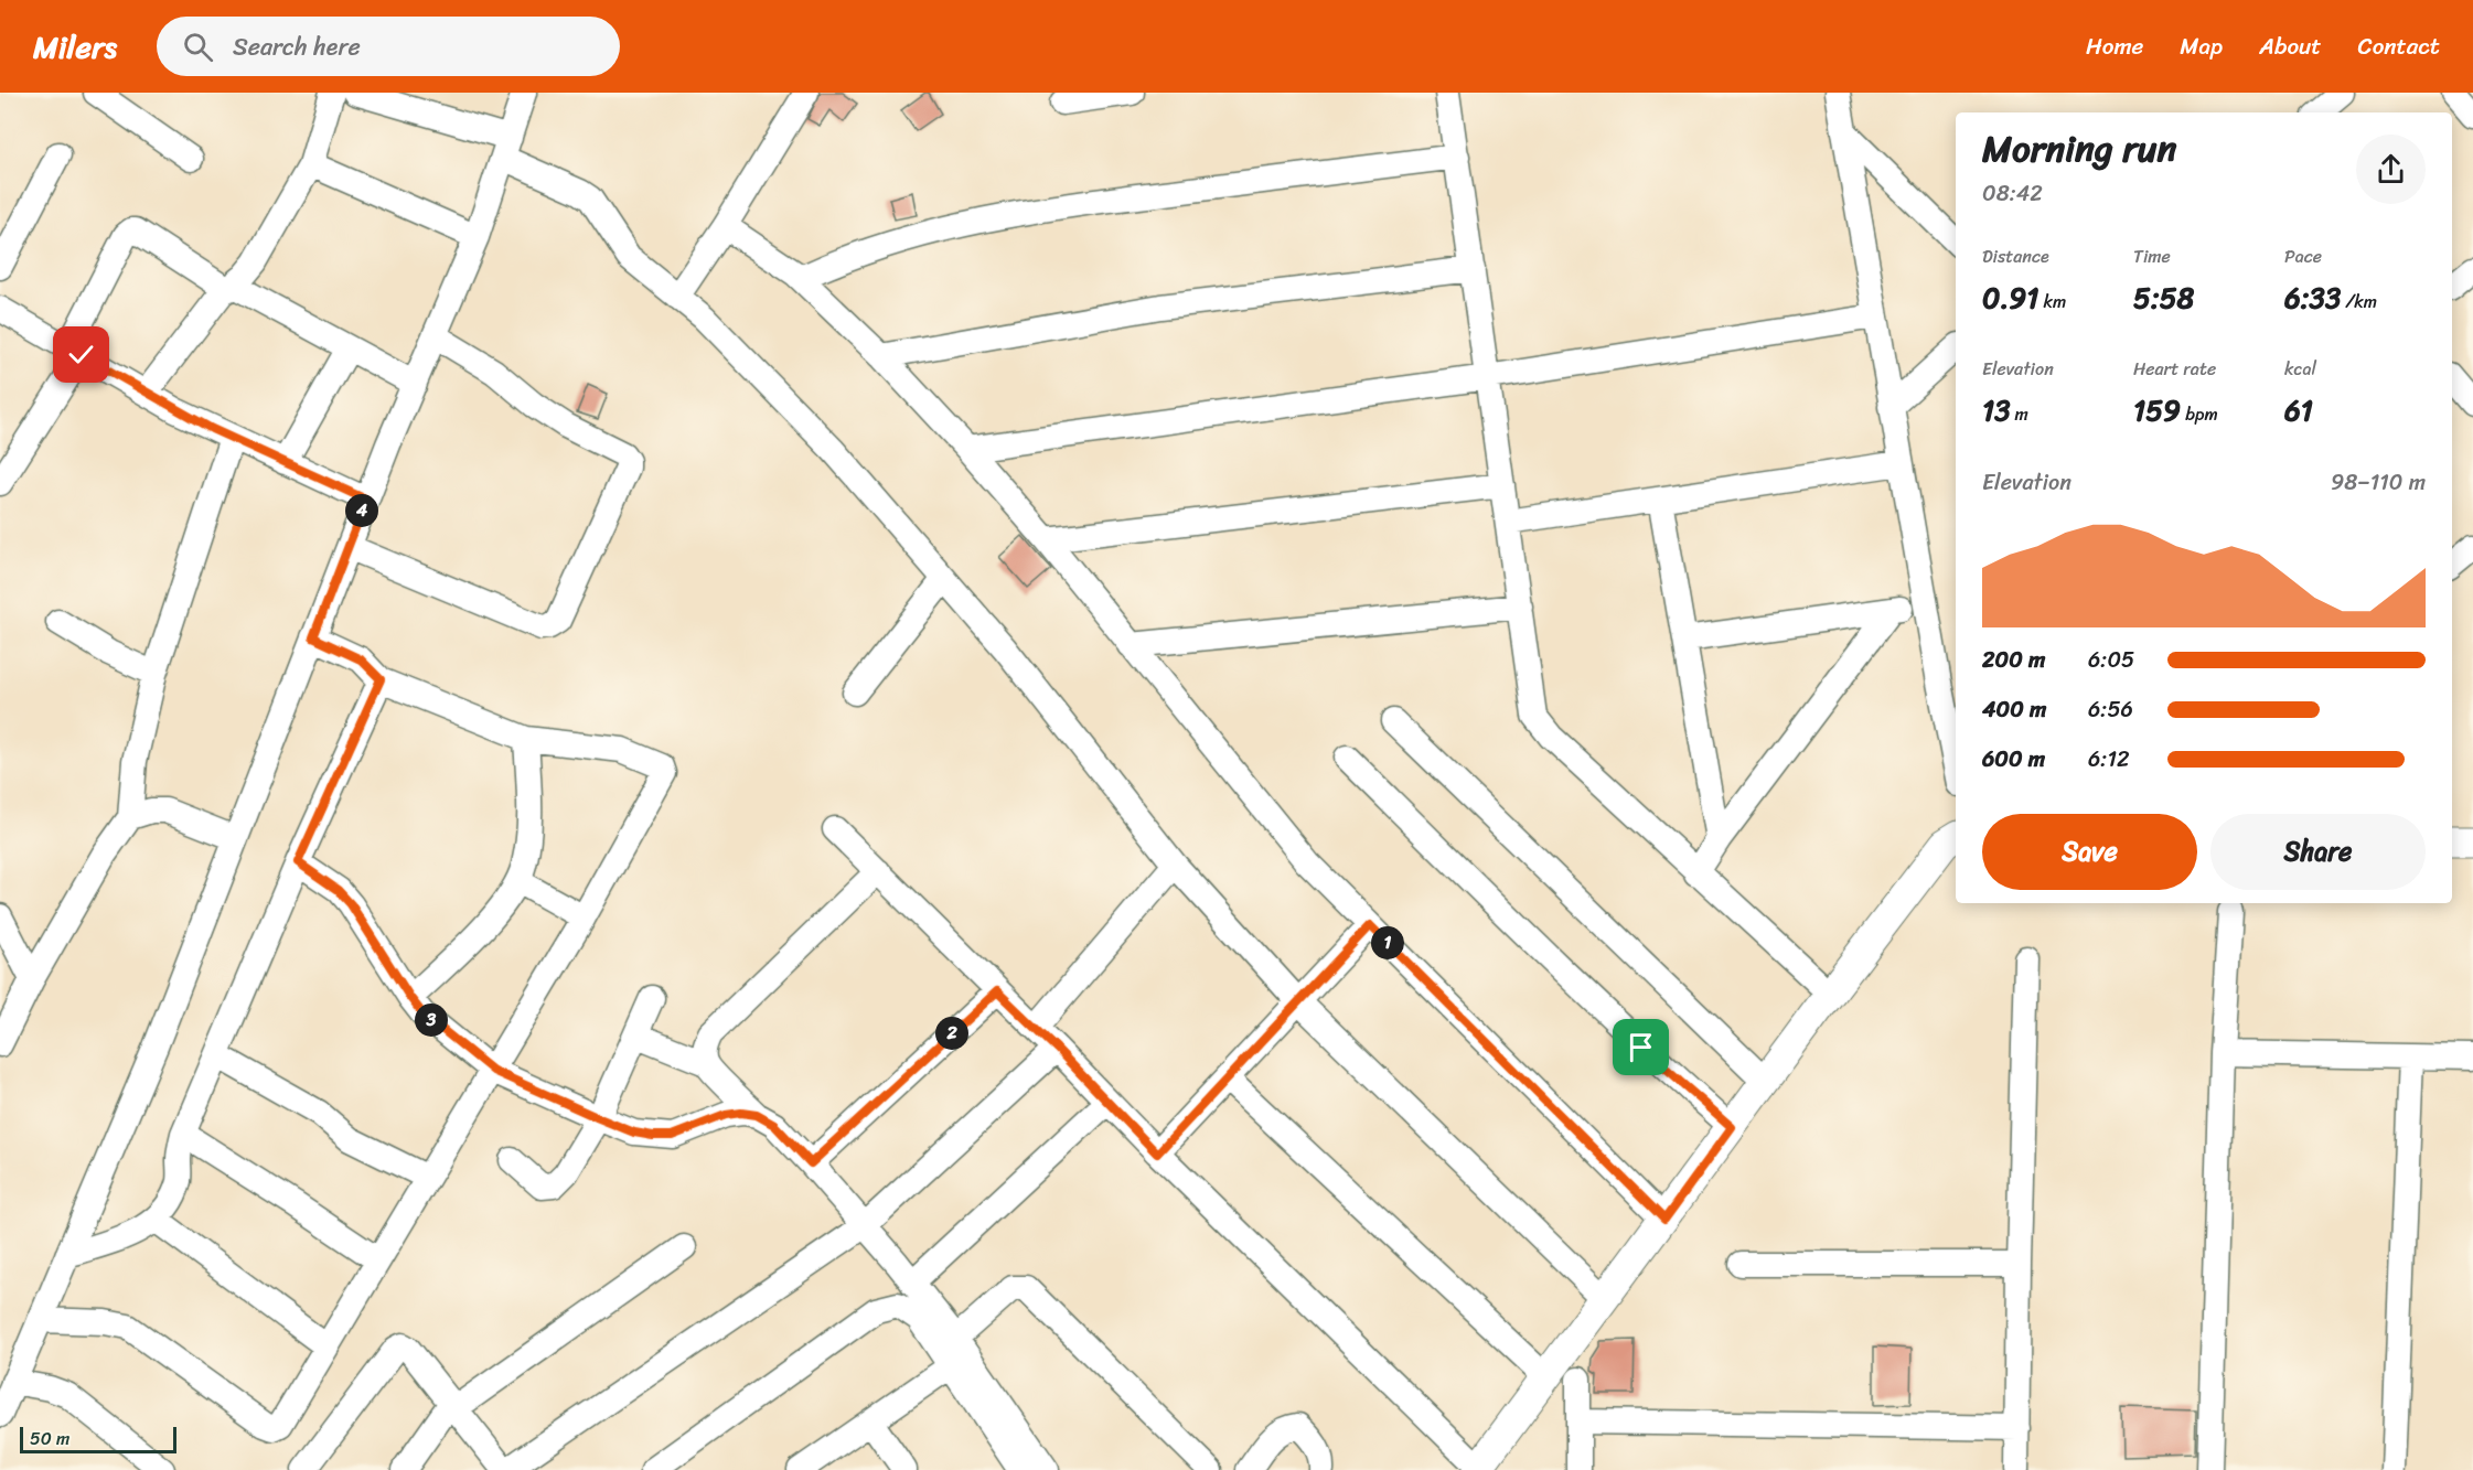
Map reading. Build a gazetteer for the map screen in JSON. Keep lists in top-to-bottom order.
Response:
{
  "scale_bar": "50 m",
  "page": {
    "header": "Milers",
    "search": "Search here",
    "nav": [
      "Home",
      "Map",
      "About",
      "Contact"
    ],
    "heading": ["Morning run", "08:42"],
    "stats": [
      ["Distance", "0.91 km"],
      ["Time", "5:58"],
      ["Pace", "6:33 /km"],
      ["Elevation", "13 m"],
      ["Heart rate", "159 bpm"],
      ["kcal", "61"]
    ],
    "chart": ["Elevation", "98–110 m"],
    "pins": [
      "4",
      "1",
      "3",
      "2"
    ],
    "list": [
      {
        "name": "200 m",
        "note": "6:05"
      },
      {
        "name": "400 m",
        "note": "6:56"
      },
      {
        "name": "600 m",
        "note": "6:12"
      }
    ],
    "buttons": ["Save", "Share"],
    "scale": "50 m"
  }
}
